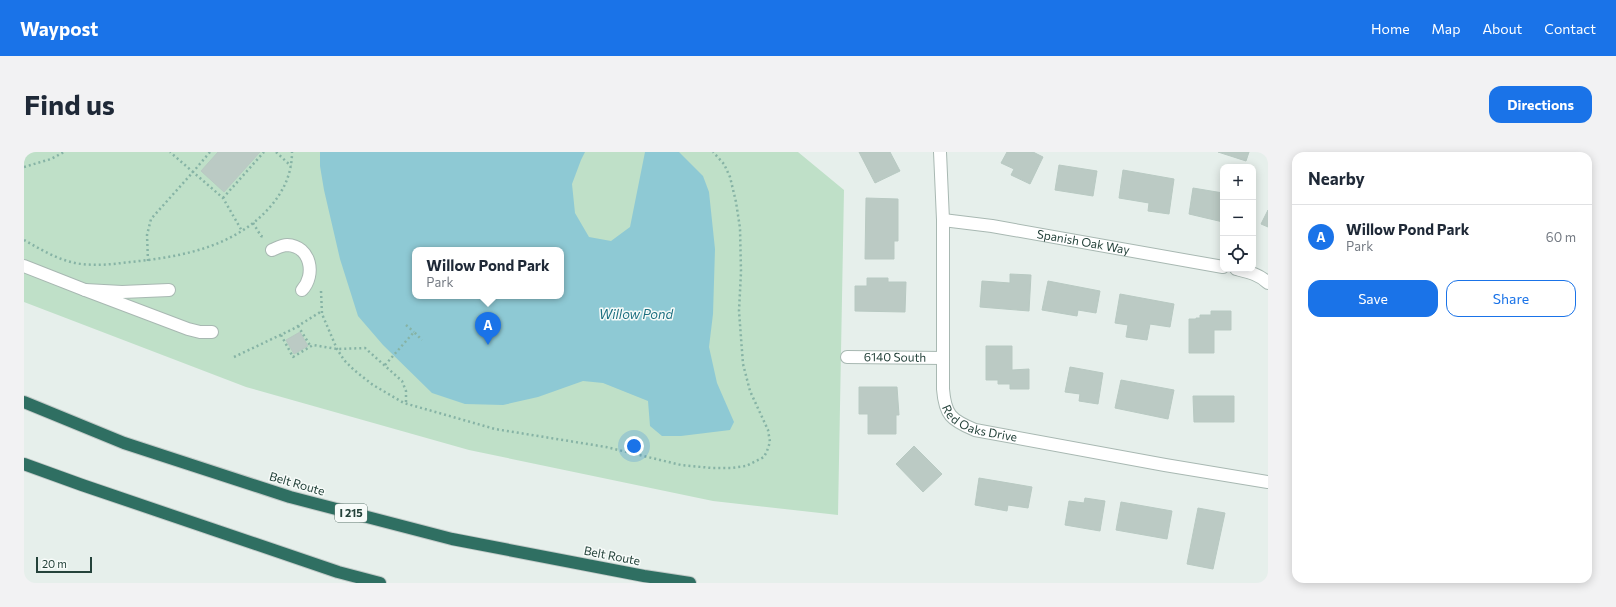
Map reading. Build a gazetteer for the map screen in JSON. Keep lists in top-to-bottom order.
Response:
{
  "streets": {
    "highway": ["Belt Route", "I 215"],
    "street": ["Spanish Oak Way", "6140 South", "Red Oaks Drive"]
  },
  "crossings": [
    ["Spanish Oak Way", "Red Oaks Drive"],
    ["6140 South", "Red Oaks Drive"]
  ],
  "water": ["Willow Pond"],
  "scale_bar": "20 m",
  "page": {
    "header": "Waypost",
    "nav": [
      "Home",
      "Map",
      "About",
      "Contact"
    ],
    "buttons": [
      "Directions",
      ["Save", "Share"]
    ],
    "title": "Find us",
    "heading": "Nearby",
    "map_buttons": ["+", "−"],
    "list": [
      {
        "mark": "A",
        "name": "Willow Pond Park",
        "note": "Park",
        "value": "60 m"
      }
    ],
    "popup": ["Willow Pond Park", "Park"],
    "pins": "A",
    "scale": "20 m"
  }
}
